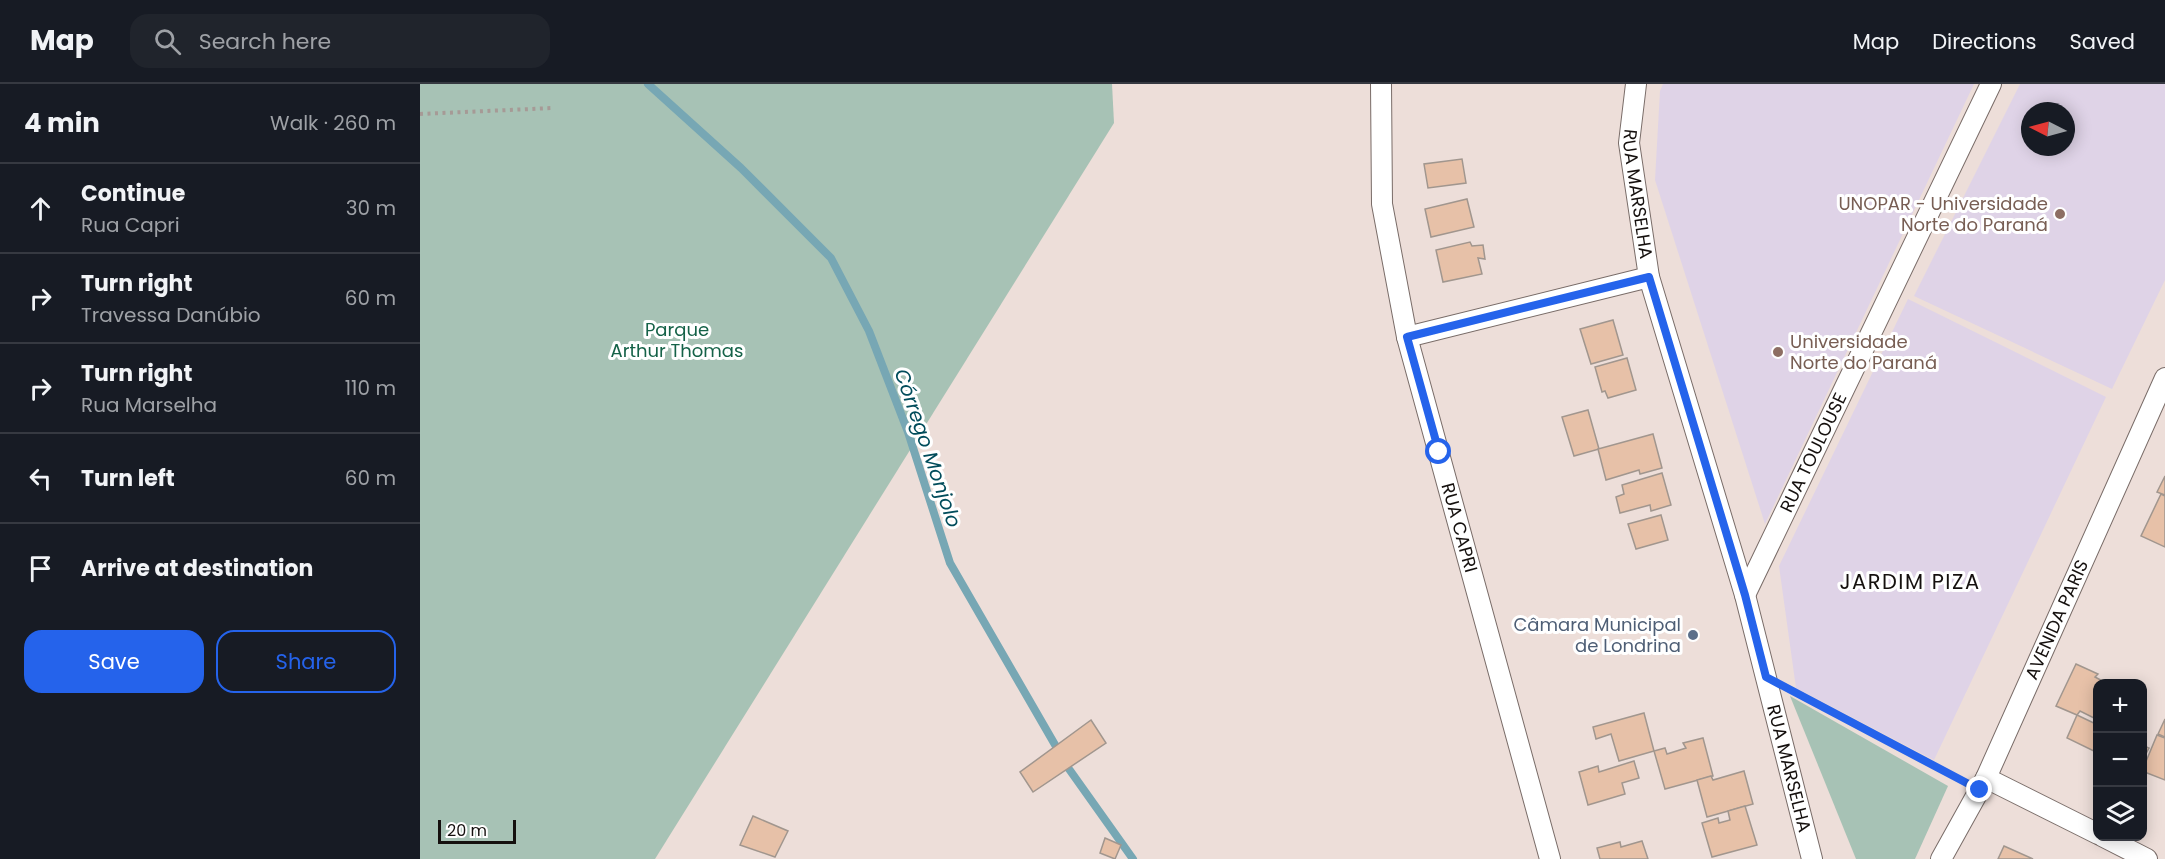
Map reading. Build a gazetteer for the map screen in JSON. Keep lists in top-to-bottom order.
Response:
{
  "streets": {
    "street": [
      "RUA MARSELHA",
      "RUA TOULOUSE",
      "RUA CAPRI",
      "AVENIDA PARIS"
    ]
  },
  "crossings": [
    ["RUA MARSELHA", "RUA TOULOUSE"]
  ],
  "districts": ["JARDIM PIZA"],
  "water": ["Córrego Monjolo"],
  "parks": ["Parque Arthur Thomas"],
  "places": ["UNOPAR - Universidade Norte do Paraná", "Universidade Norte do Paraná", "Câmara Municipal de Londrina"],
  "scale_bar": "20 m",
  "north": "left",
  "page": {
    "header": "Map",
    "search": "Search here",
    "nav": ["Map", "Directions", "Saved"],
    "heading": ["4 min", "Walk · 260 m"],
    "list": [
      ["Continue", "Rua Capri", "30 m"],
      ["Turn right", "Travessa Danúbio", "60 m"],
      ["Turn right", "Rua Marselha", "110 m"],
      ["Turn left", "60 m"],
      "Arrive at destination"
    ],
    "buttons": ["Save", "Share"],
    "map_buttons": ["+", "−"],
    "scale": "20 m"
  }
}
